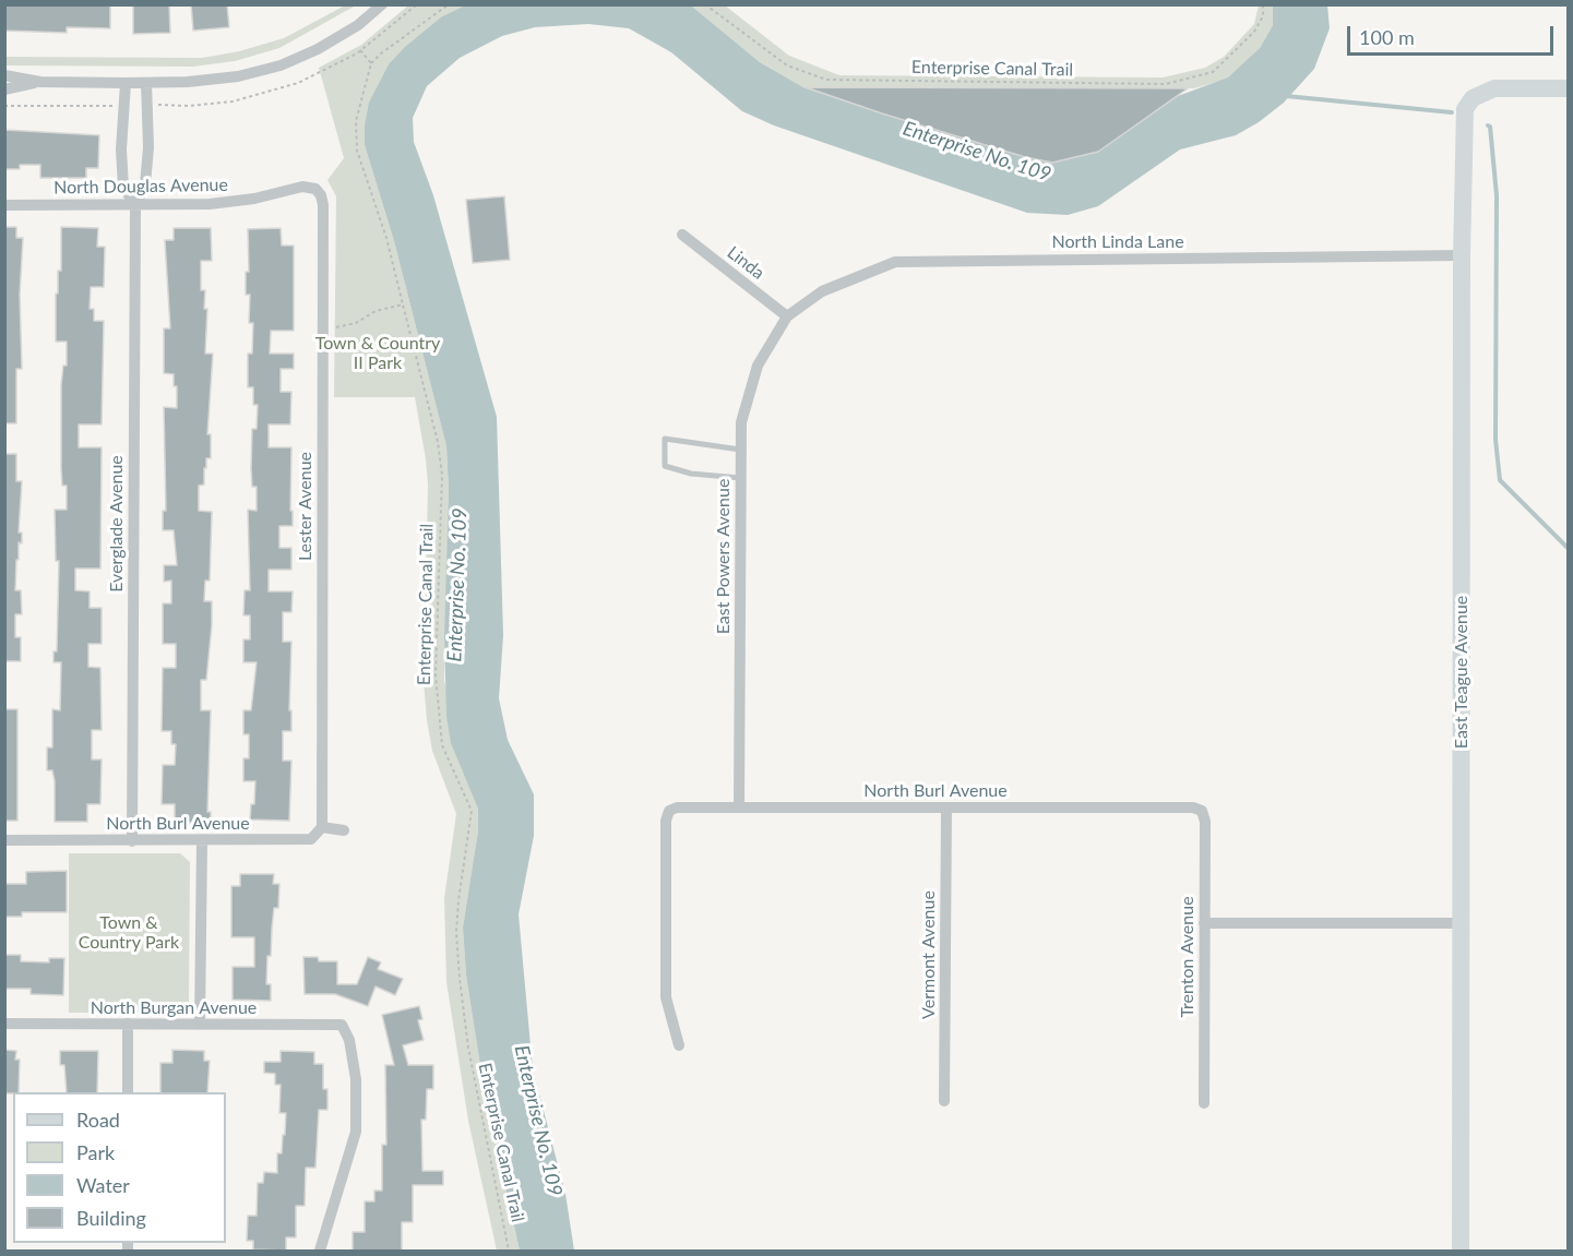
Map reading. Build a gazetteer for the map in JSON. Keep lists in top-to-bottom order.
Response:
{
  "streets": {
    "street": [
      "North Douglas Avenue",
      "North Linda Lane",
      "Linda",
      "Lester Avenue",
      "Everglade Avenue",
      "East Powers Avenue",
      "East Teague Avenue",
      "North Burl Avenue",
      "Vermont Avenue",
      "Trenton Avenue",
      "North Burgan Avenue"
    ],
    "path": ["Enterprise Canal Trail"]
  },
  "crossings": [
    ["North Douglas Avenue", "Lester Avenue"],
    ["North Douglas Avenue", "Everglade Avenue"],
    ["North Linda Lane", "Linda"],
    ["North Linda Lane", "East Powers Avenue"],
    ["North Linda Lane", "East Teague Avenue"],
    ["Linda", "East Powers Avenue"],
    ["Lester Avenue", "North Burl Avenue"],
    ["Everglade Avenue", "North Burl Avenue"],
    ["East Powers Avenue", "North Burl Avenue"],
    ["North Burl Avenue", "Vermont Avenue"],
    ["North Burl Avenue", "Trenton Avenue"]
  ],
  "water": ["Enterprise No. 109"],
  "parks": ["Town & Country II Park", "Town & Country Park"],
  "legend": [
    "Road",
    "Park",
    "Water",
    "Building"
  ],
  "scale_bar": "100 m"
}
